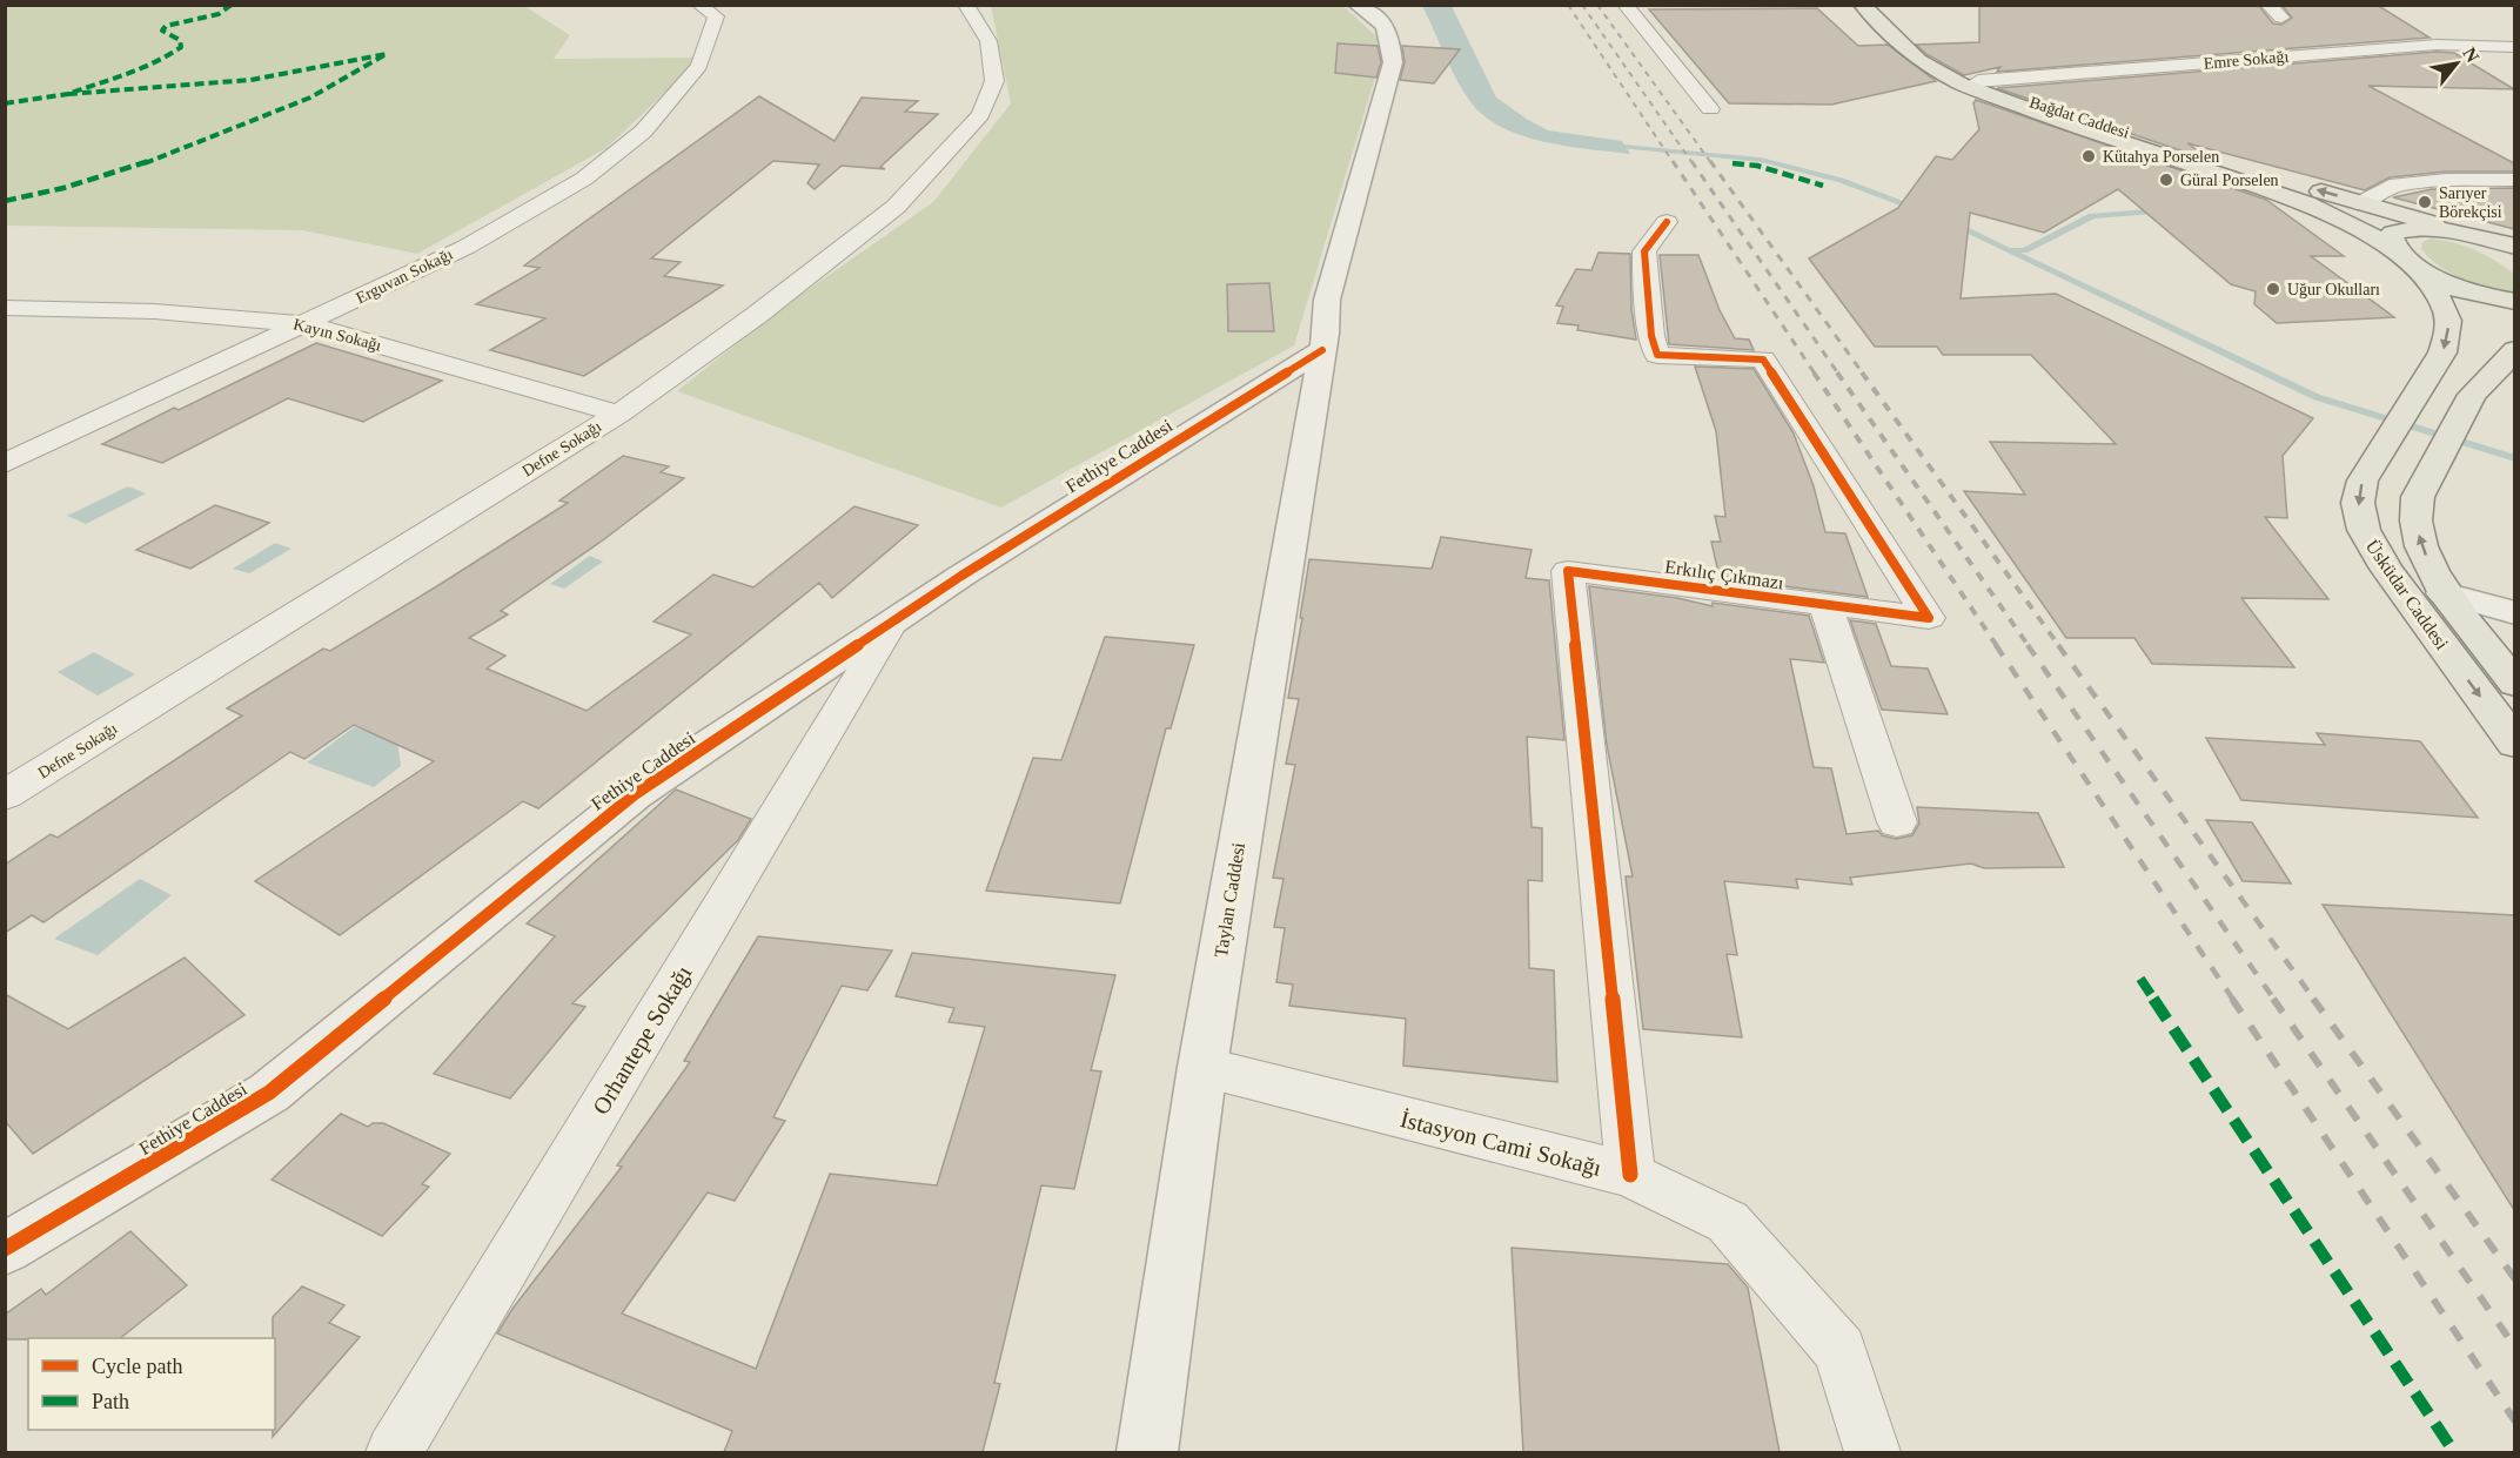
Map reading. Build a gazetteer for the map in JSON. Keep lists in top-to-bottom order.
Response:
{
  "streets": {
    "main road": ["Bağdat Caddesi", "Üsküdar Caddesi"],
    "street": [
      "Emre Sokağı",
      "Erguvan Sokağı",
      "Kayın Sokağı",
      "Defne Sokağı",
      "Fethiye Caddesi",
      "Erkılıç Çıkmazı",
      "Taylan Caddesi",
      "Orhantepe Sokağı",
      "İstasyon Cami Sokağı"
    ]
  },
  "crossings": [
    ["Emre Sokağı", "Bağdat Caddesi"],
    ["Bağdat Caddesi", "Üsküdar Caddesi"],
    ["Erguvan Sokağı", "Kayın Sokağı"],
    ["Kayın Sokağı", "Defne Sokağı"],
    ["Fethiye Caddesi", "Taylan Caddesi"],
    ["Fethiye Caddesi", "Orhantepe Sokağı"],
    ["Erkılıç Çıkmazı", "İstasyon Cami Sokağı"],
    ["Taylan Caddesi", "İstasyon Cami Sokağı"]
  ],
  "places": [
    "Kütahya Porselen",
    "Güral Porselen",
    "Sarıyer Börekçisi",
    "Uğur Okulları"
  ],
  "legend": ["Cycle path", "Path"],
  "north": "top right"
}
